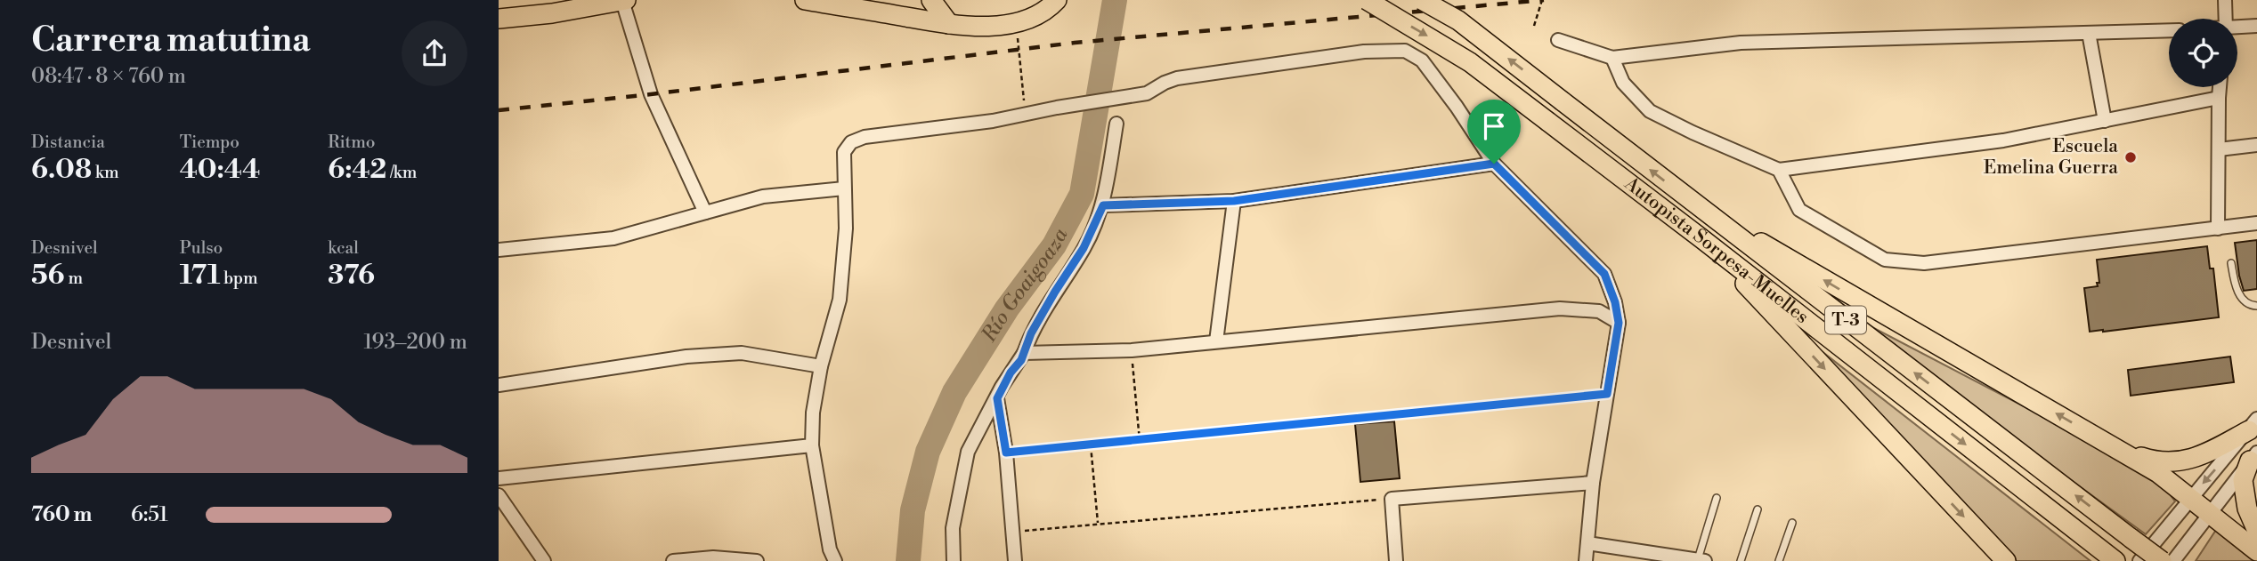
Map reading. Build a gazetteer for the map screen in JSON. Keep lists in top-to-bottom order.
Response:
{
  "streets": {
    "main road": ["Autopista Sorpesa-Muelles", "T-3"]
  },
  "water": ["Río Goaigoaza"],
  "places": ["Escuela Emelina Guerra"],
  "page": {
    "heading": ["Carrera matutina", "08:47 · 8 × 760 m"],
    "stats": [
      ["Distancia", "6.08 km"],
      ["Tiempo", "40:44"],
      ["Ritmo", "6:42 /km"],
      ["Desnivel", "56 m"],
      ["Pulso", "171 bpm"],
      ["kcal", "376"]
    ],
    "chart": ["Desnivel", "193–200 m"],
    "list": [
      {
        "name": "760 m",
        "note": "6:51"
      }
    ]
  }
}
